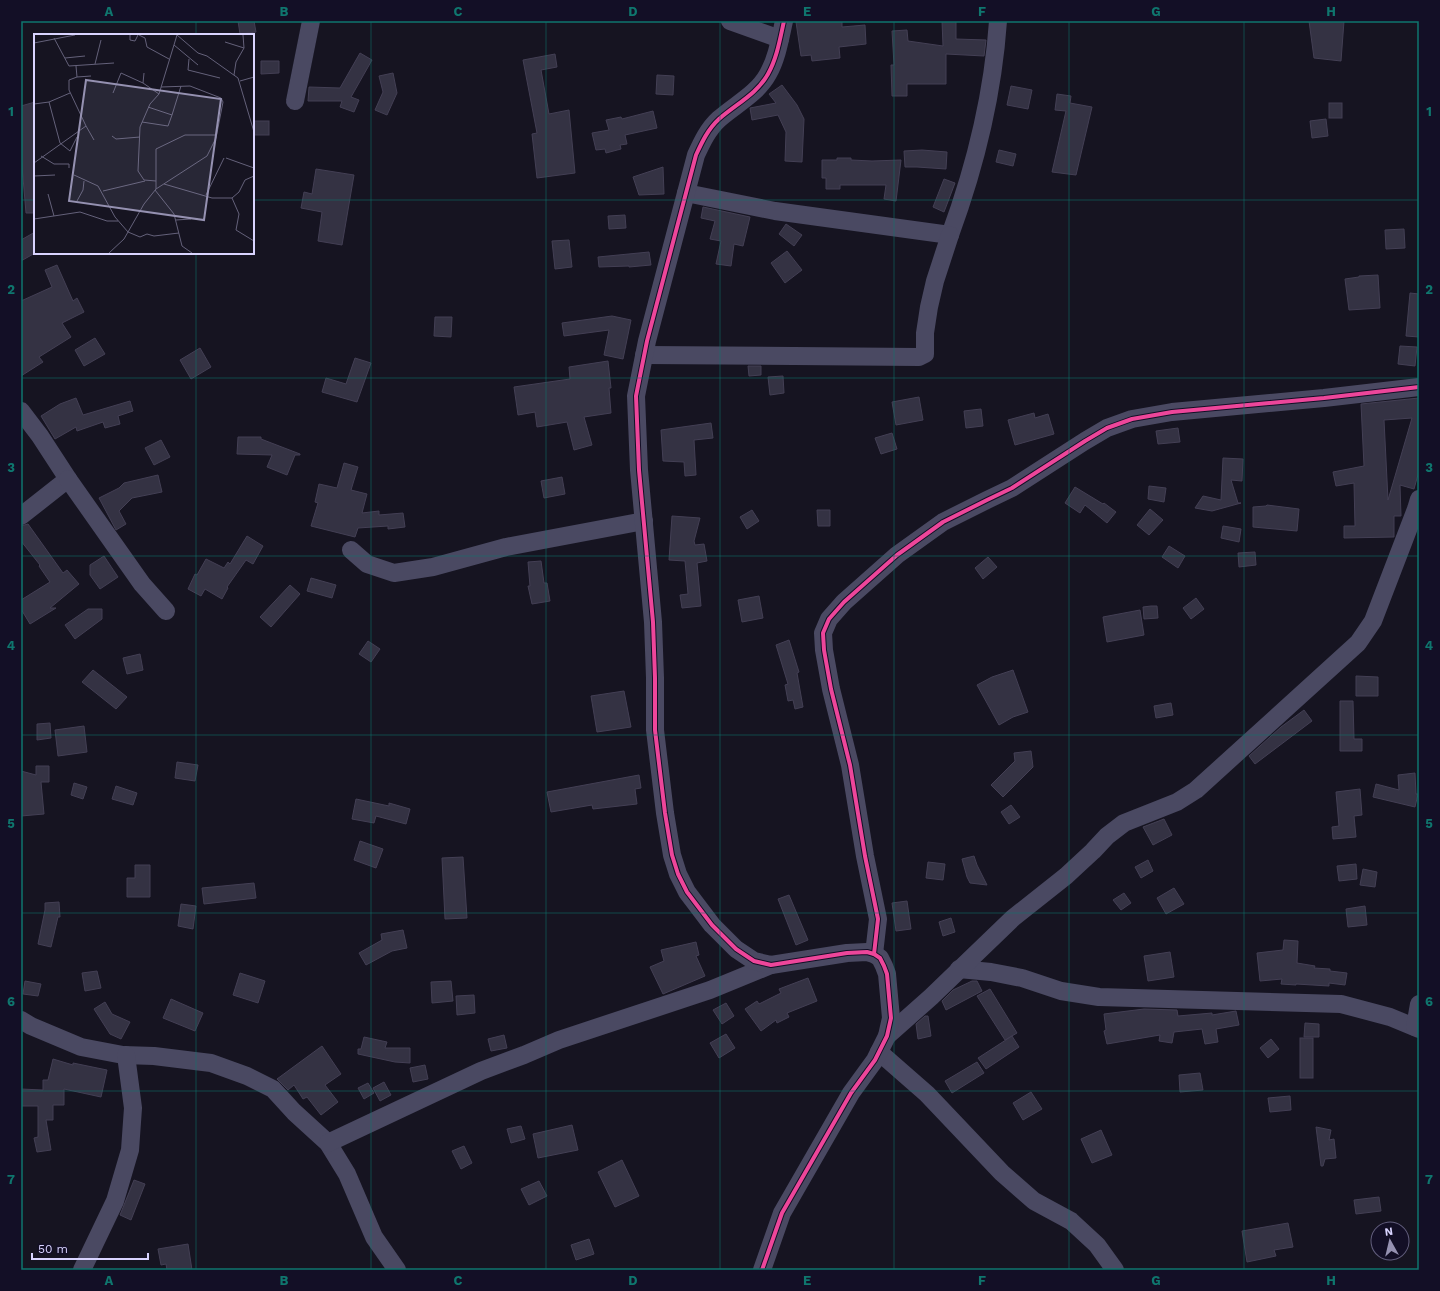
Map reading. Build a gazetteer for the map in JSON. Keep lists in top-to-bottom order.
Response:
{
  "scale_bar": "50 m",
  "north": "top",
  "grid": {
    "columns": [
      "A",
      "B",
      "C",
      "D",
      "E",
      "F",
      "G",
      "H"
    ],
    "rows": [
      "1",
      "2",
      "3",
      "4",
      "5",
      "6",
      "7"
    ]
  }
}
